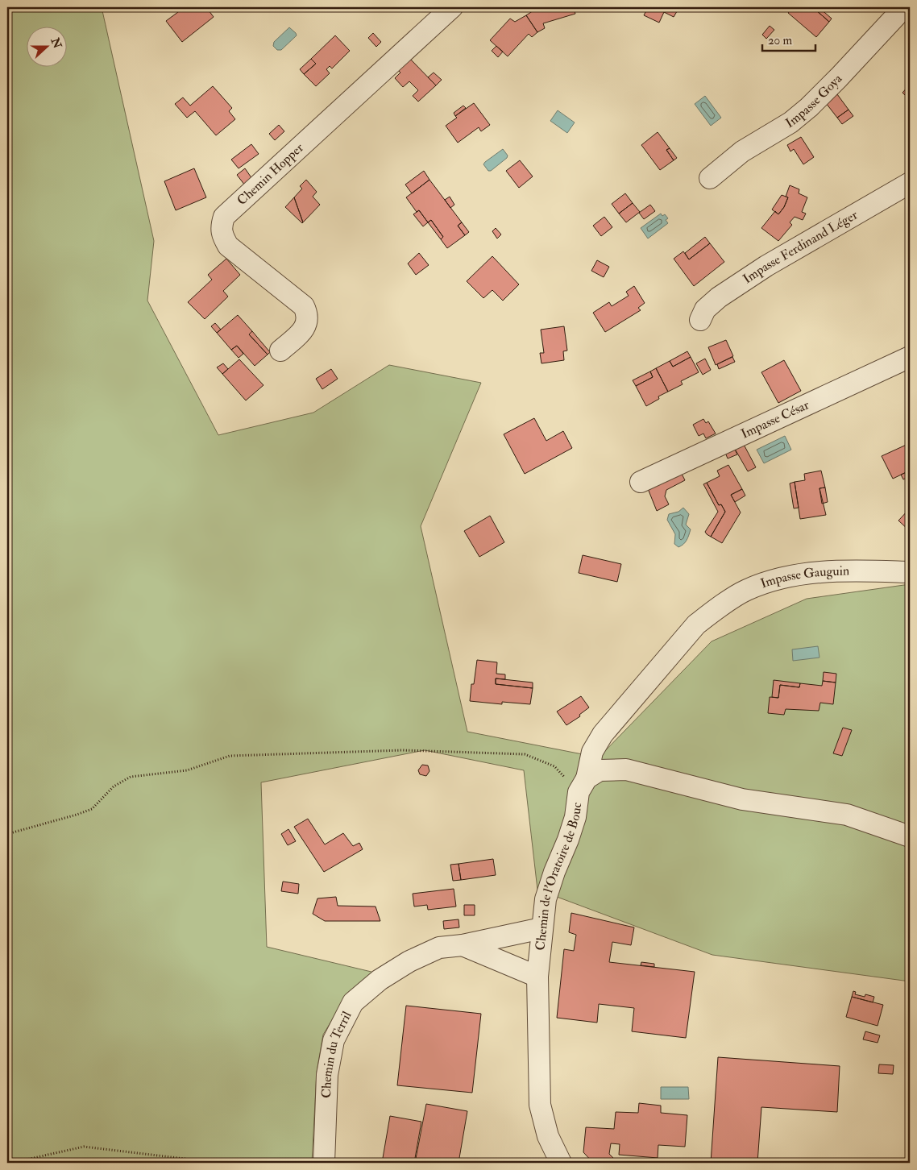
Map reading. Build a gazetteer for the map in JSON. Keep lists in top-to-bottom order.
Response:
{
  "streets": {
    "street": [
      "Impasse Goya",
      "Chemin Hopper",
      "Impasse Ferdinand Léger",
      "Impasse César",
      "Impasse Gauguin",
      "Chemin de l'Oratoire de Bouc",
      "Chemin du Terril"
    ]
  },
  "crossings": [
    ["Impasse Gauguin", "Chemin de l'Oratoire de Bouc"],
    ["Chemin de l'Oratoire de Bouc", "Chemin du Terril"]
  ],
  "scale_bar": "20 m",
  "north": "right"
}
